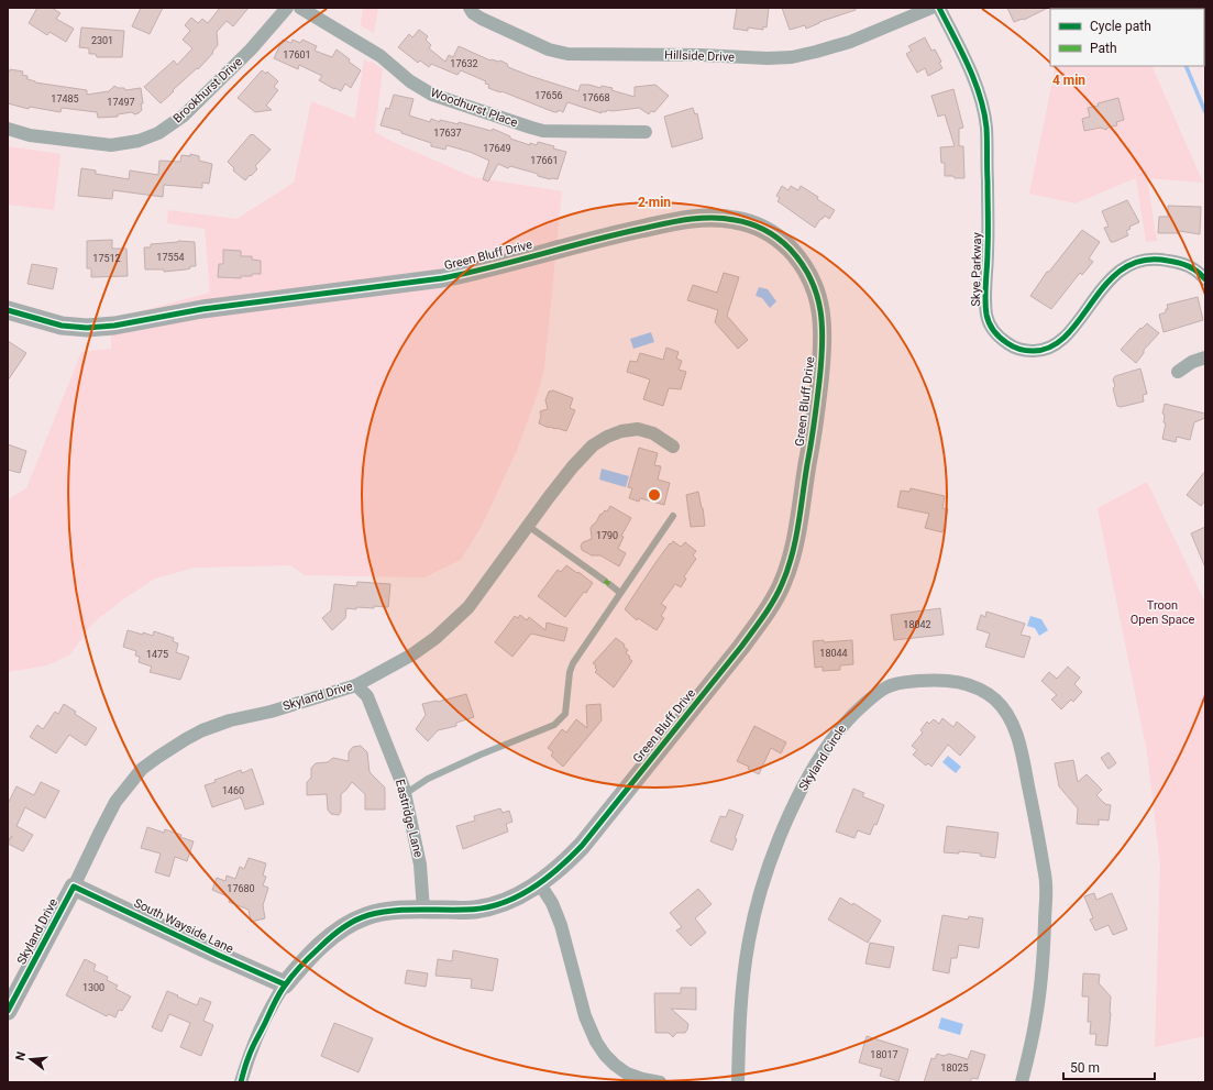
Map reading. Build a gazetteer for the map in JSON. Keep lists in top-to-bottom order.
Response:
{
  "streets": {
    "street": [
      "Hillside Drive",
      "Brookhurst Drive",
      "Woodhurst Place",
      "Green Bluff Drive",
      "Skye Parkway",
      "Skyland Drive",
      "Skyland Circle",
      "Eastridge Lane",
      "South Wayside Lane"
    ]
  },
  "crossings": [
    ["Green Bluff Drive", "Eastridge Lane"],
    ["Green Bluff Drive", "South Wayside Lane"],
    ["Skyland Drive", "Eastridge Lane"],
    ["Skyland Drive", "South Wayside Lane"]
  ],
  "parks": ["Troon Open Space"],
  "house_numbers": [
    "2301",
    "17601",
    "17632",
    "17656",
    "17668",
    "17485",
    "17497",
    "17637",
    "17649",
    "17661",
    "17554",
    "17512",
    "1790",
    "18042",
    "18044",
    "1475",
    "1460",
    "17680",
    "1300",
    "18017",
    "18025"
  ],
  "legend": ["Cycle path", "Path"],
  "scale_bar": "50 m",
  "north": "left",
  "rings": ["4 min", "2 min"]
}
